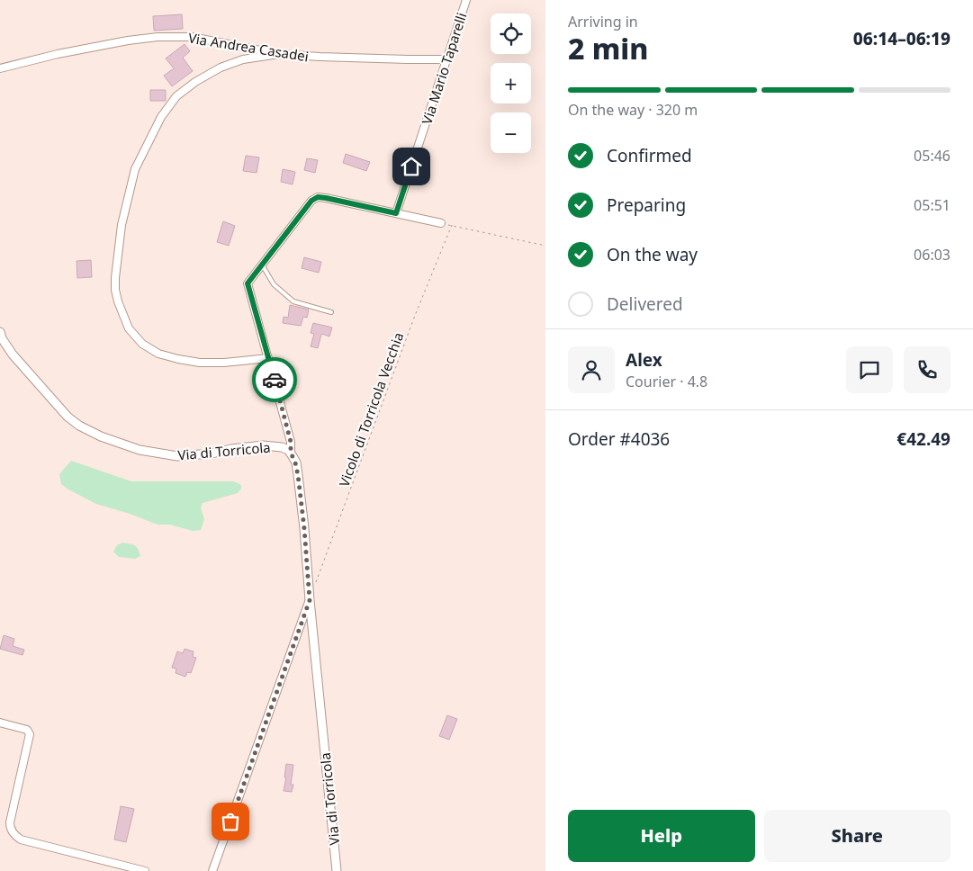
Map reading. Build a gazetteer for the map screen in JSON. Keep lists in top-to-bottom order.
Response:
{
  "streets": {
    "street": ["Via Andrea Casadei", "Via Mario Taparelli", "Via di Torricola"],
    "path": ["Vicolo di Torricola Vecchia"]
  },
  "crossings": [
    ["Via Andrea Casadei", "Via Mario Taparelli"]
  ],
  "page": {
    "heading": ["2 min", "Arriving in", "06:14–06:19"],
    "panel": [
      "Alex",
      "Courier · 4.8",
      "Order #4036",
      "€42.49"
    ],
    "map_buttons": ["+", "−"],
    "bar": "On the way · 320 m",
    "list": [
      ["Confirmed", "05:46"],
      ["Preparing", "05:51"],
      ["On the way", "06:03"],
      "Delivered"
    ],
    "buttons": ["Help", "Share"]
  }
}
